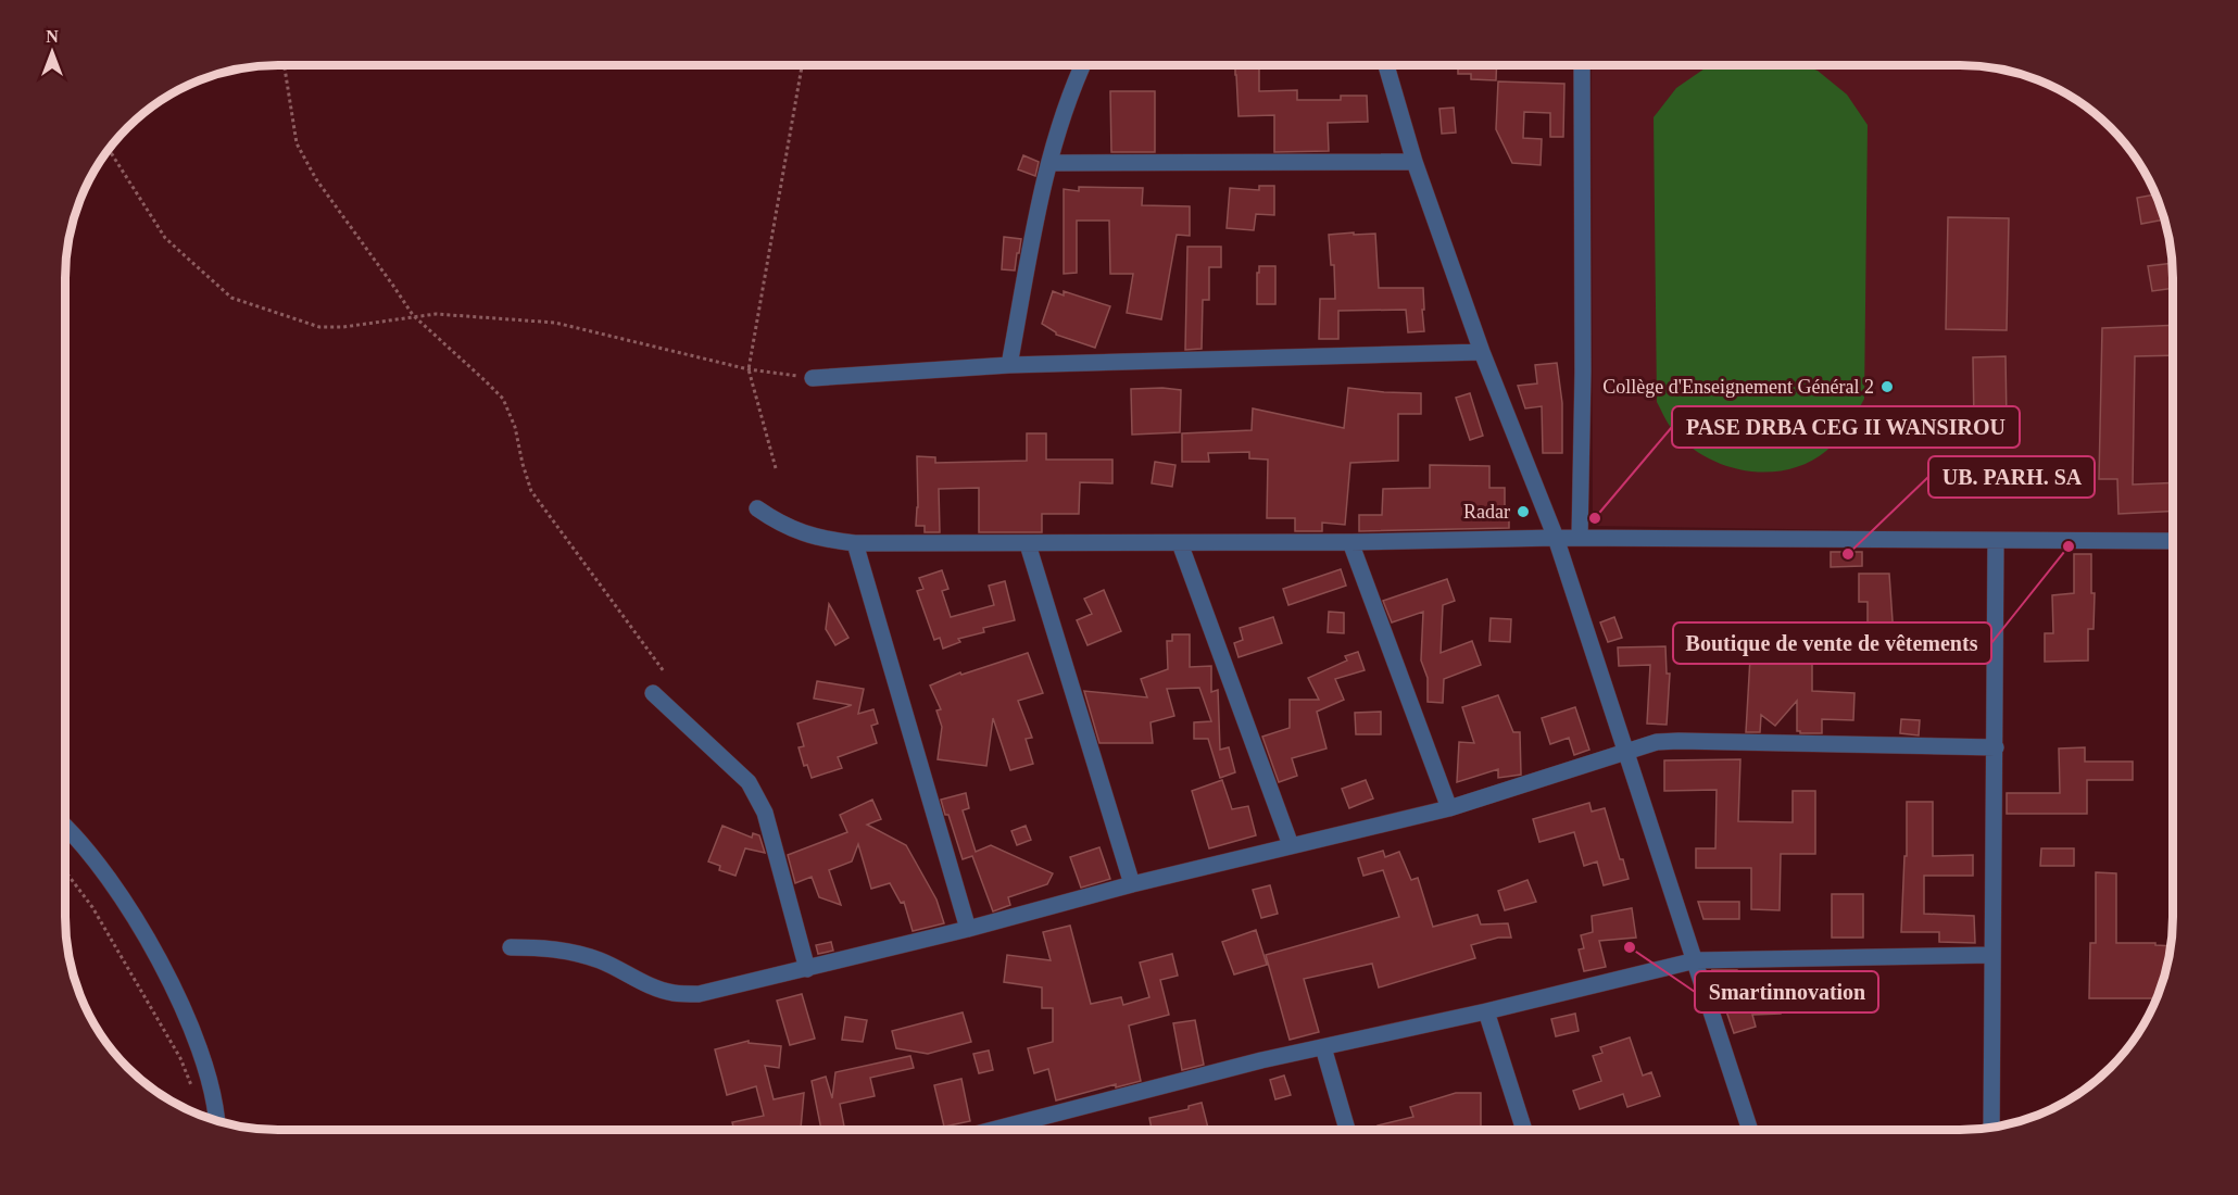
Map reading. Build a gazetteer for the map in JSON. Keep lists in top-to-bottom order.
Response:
{
  "places": [
    "Collège d'Enseignement Général 2",
    "Radar",
    "PASE DRBA CEG II WANSIROU",
    "Boutique de vente de vêtements",
    "UB. PARH. SA",
    "Smartinnovation"
  ],
  "north": "top"
}
